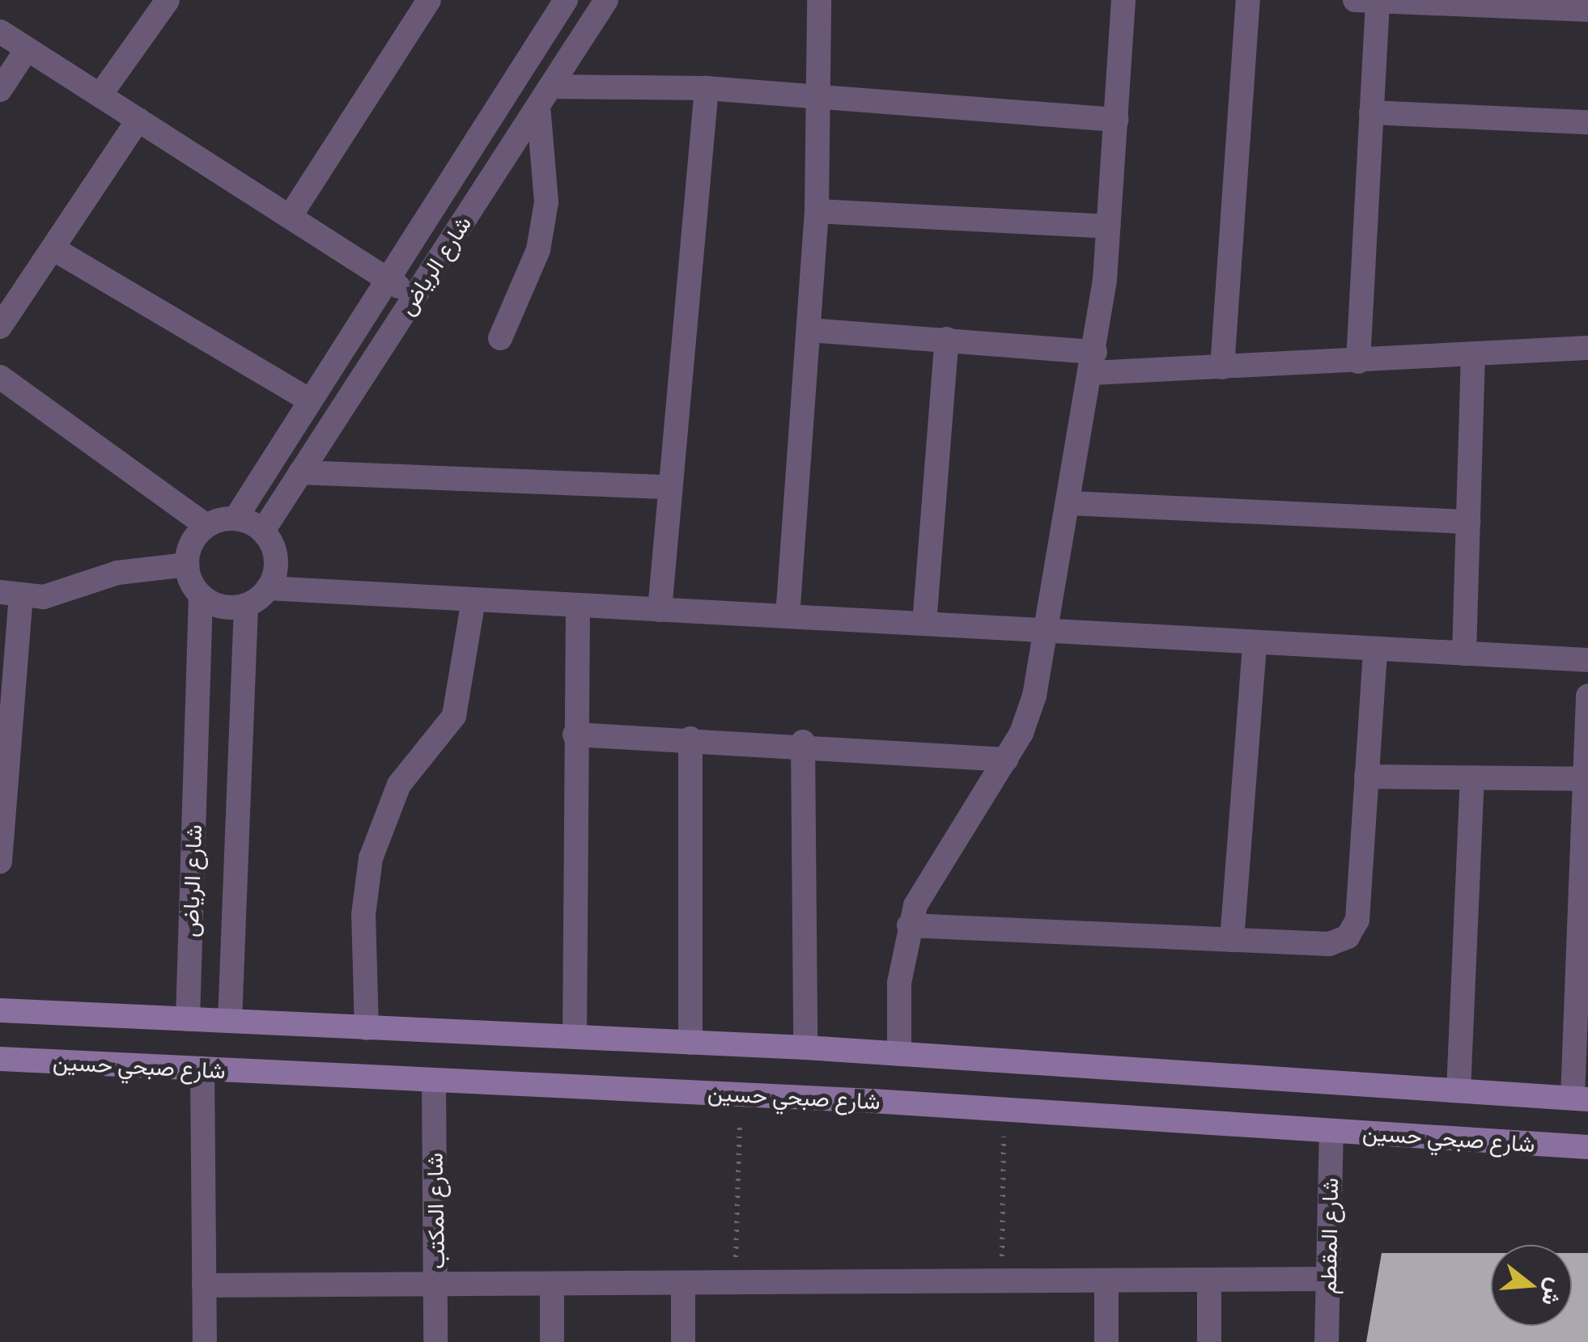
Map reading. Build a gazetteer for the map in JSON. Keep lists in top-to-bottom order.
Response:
{
  "streets": {
    "street": [
      "شارع الرياض",
      "شارع صبحي حسين",
      "شارع المكتب",
      "شارع المقطم"
    ]
  },
  "crossings": [
    ["شارع صبحي حسين", "شارع المكتب"],
    ["شارع صبحي حسين", "شارع المقطم"]
  ],
  "north": "right"
}
